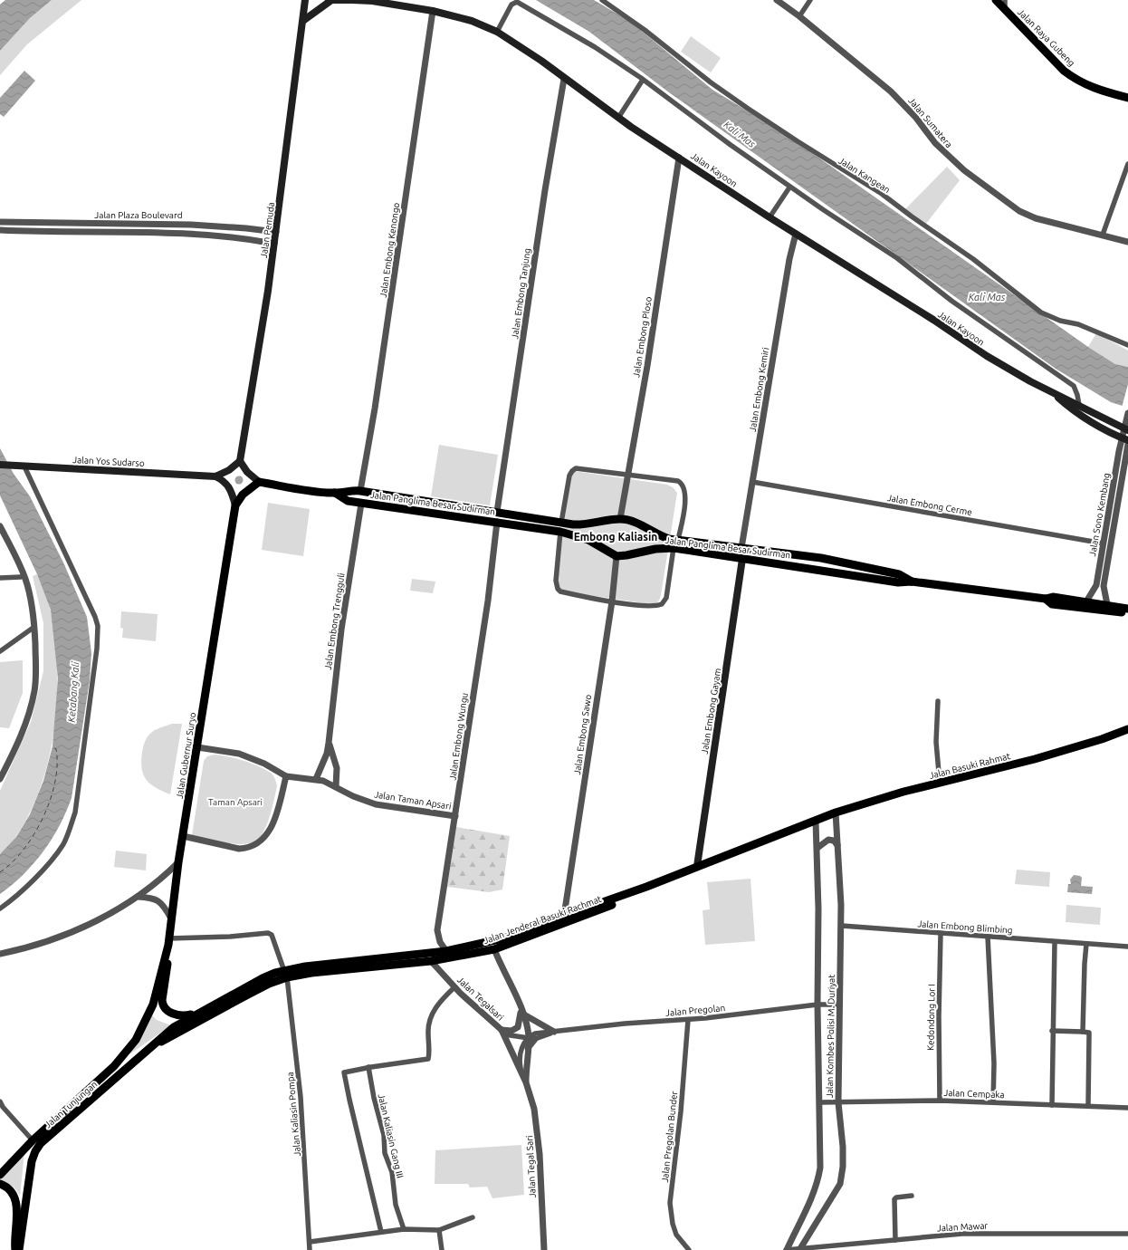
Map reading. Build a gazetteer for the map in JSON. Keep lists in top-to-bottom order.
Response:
{
  "streets": {
    "main road": [
      "Jalan Raya Gubeng",
      "Jalan Kayoon",
      "Jalan Pemuda",
      "Jalan Yos Sudarso",
      "Jalan Panglima Besar Sudirman",
      "Jalan Embong Gayam",
      "Jalan Gubernur Suryo",
      "Jalan Basuki Rahmat",
      "Jalan Jenderal Basuki Rachmat",
      "Jalan Tunjungan"
    ],
    "street": [
      "Jalan Sumatera",
      "Jalan Kangean",
      "Jalan Plaza Boulevard",
      "Jalan Embong Kenongo",
      "Jalan Embong Tanjung",
      "Jalan Embong Ploso",
      "Jalan Embong Kemiri",
      "Jalan Embong Cerme",
      "Jalan Sono Kembang",
      "Jalan Embong Trengguli",
      "Jalan Embong Sawo",
      "Jalan Embong Wungu",
      "Jalan Taman Apsari",
      "Jalan Embong Blimbing",
      "Jalan Tegalsari",
      "Jalan Pregolan",
      "Kedondong Lor I",
      "Jalan Kombes Polisi M. Duriyat",
      "Jalan Cempaka",
      "Jalan Kaliasin Pompa",
      "Jalan Kaliasin Gang III",
      "Jalan Pregolan Bunder",
      "Jalan Tegal Sari",
      "Jalan Mawar"
    ]
  },
  "crossings": [
    ["Jalan Kayoon", "Jalan Pemuda"],
    ["Jalan Kayoon", "Jalan Embong Kenongo"],
    ["Jalan Kayoon", "Jalan Embong Tanjung"],
    ["Jalan Kayoon", "Jalan Embong Ploso"],
    ["Jalan Kayoon", "Jalan Embong Kemiri"],
    ["Jalan Kayoon", "Jalan Sono Kembang"],
    ["Jalan Plaza Boulevard", "Jalan Pemuda"],
    ["Jalan Embong Kenongo", "Jalan Panglima Besar Sudirman"],
    ["Jalan Embong Tanjung", "Jalan Panglima Besar Sudirman"],
    ["Jalan Embong Ploso", "Jalan Panglima Besar Sudirman"],
    ["Jalan Embong Kemiri", "Jalan Panglima Besar Sudirman"],
    ["Jalan Embong Kemiri", "Jalan Embong Cerme"],
    ["Jalan Yos Sudarso", "Jalan Gubernur Suryo"],
    ["Jalan Panglima Besar Sudirman", "Jalan Sono Kembang"],
    ["Jalan Panglima Besar Sudirman", "Jalan Embong Trengguli"],
    ["Jalan Panglima Besar Sudirman", "Jalan Embong Gayam"],
    ["Jalan Panglima Besar Sudirman", "Jalan Embong Sawo"],
    ["Jalan Panglima Besar Sudirman", "Jalan Embong Wungu"],
    ["Jalan Panglima Besar Sudirman", "Jalan Gubernur Suryo"],
    ["Jalan Embong Cerme", "Jalan Sono Kembang"],
    ["Jalan Embong Trengguli", "Jalan Taman Apsari"],
    ["Jalan Embong Gayam", "Jalan Jenderal Basuki Rachmat"],
    ["Jalan Embong Sawo", "Jalan Jenderal Basuki Rachmat"],
    ["Jalan Embong Wungu", "Jalan Taman Apsari"],
    ["Jalan Embong Wungu", "Jalan Jenderal Basuki Rachmat"],
    ["Jalan Gubernur Suryo", "Jalan Taman Apsari"],
    ["Jalan Gubernur Suryo", "Jalan Tunjungan"],
    ["Jalan Gubernur Suryo", "Jalan Kaliasin Pompa"],
    ["Jalan Basuki Rahmat", "Jalan Jenderal Basuki Rachmat"],
    ["Jalan Basuki Rahmat", "Jalan Kombes Polisi M. Duriyat"],
    ["Jalan Jenderal Basuki Rachmat", "Jalan Tegalsari"],
    ["Jalan Jenderal Basuki Rachmat", "Jalan Kombes Polisi M. Duriyat"],
    ["Jalan Jenderal Basuki Rachmat", "Jalan Tunjungan"],
    ["Jalan Jenderal Basuki Rachmat", "Jalan Kaliasin Pompa"],
    ["Jalan Embong Blimbing", "Kedondong Lor I"],
    ["Jalan Embong Blimbing", "Jalan Kombes Polisi M. Duriyat"],
    ["Jalan Tegalsari", "Jalan Pregolan"],
    ["Jalan Tegalsari", "Jalan Tegal Sari"],
    ["Jalan Pregolan", "Jalan Kombes Polisi M. Duriyat"],
    ["Jalan Pregolan", "Jalan Pregolan Bunder"],
    ["Kedondong Lor I", "Jalan Cempaka"],
    ["Jalan Kombes Polisi M. Duriyat", "Jalan Cempaka"],
    ["Jalan Kombes Polisi M. Duriyat", "Jalan Mawar"]
  ],
  "districts": ["Embong Kaliasin"],
  "water": ["Kali Mas", "Ketabang Kali"],
  "parks": ["Taman Apsari"]
}
